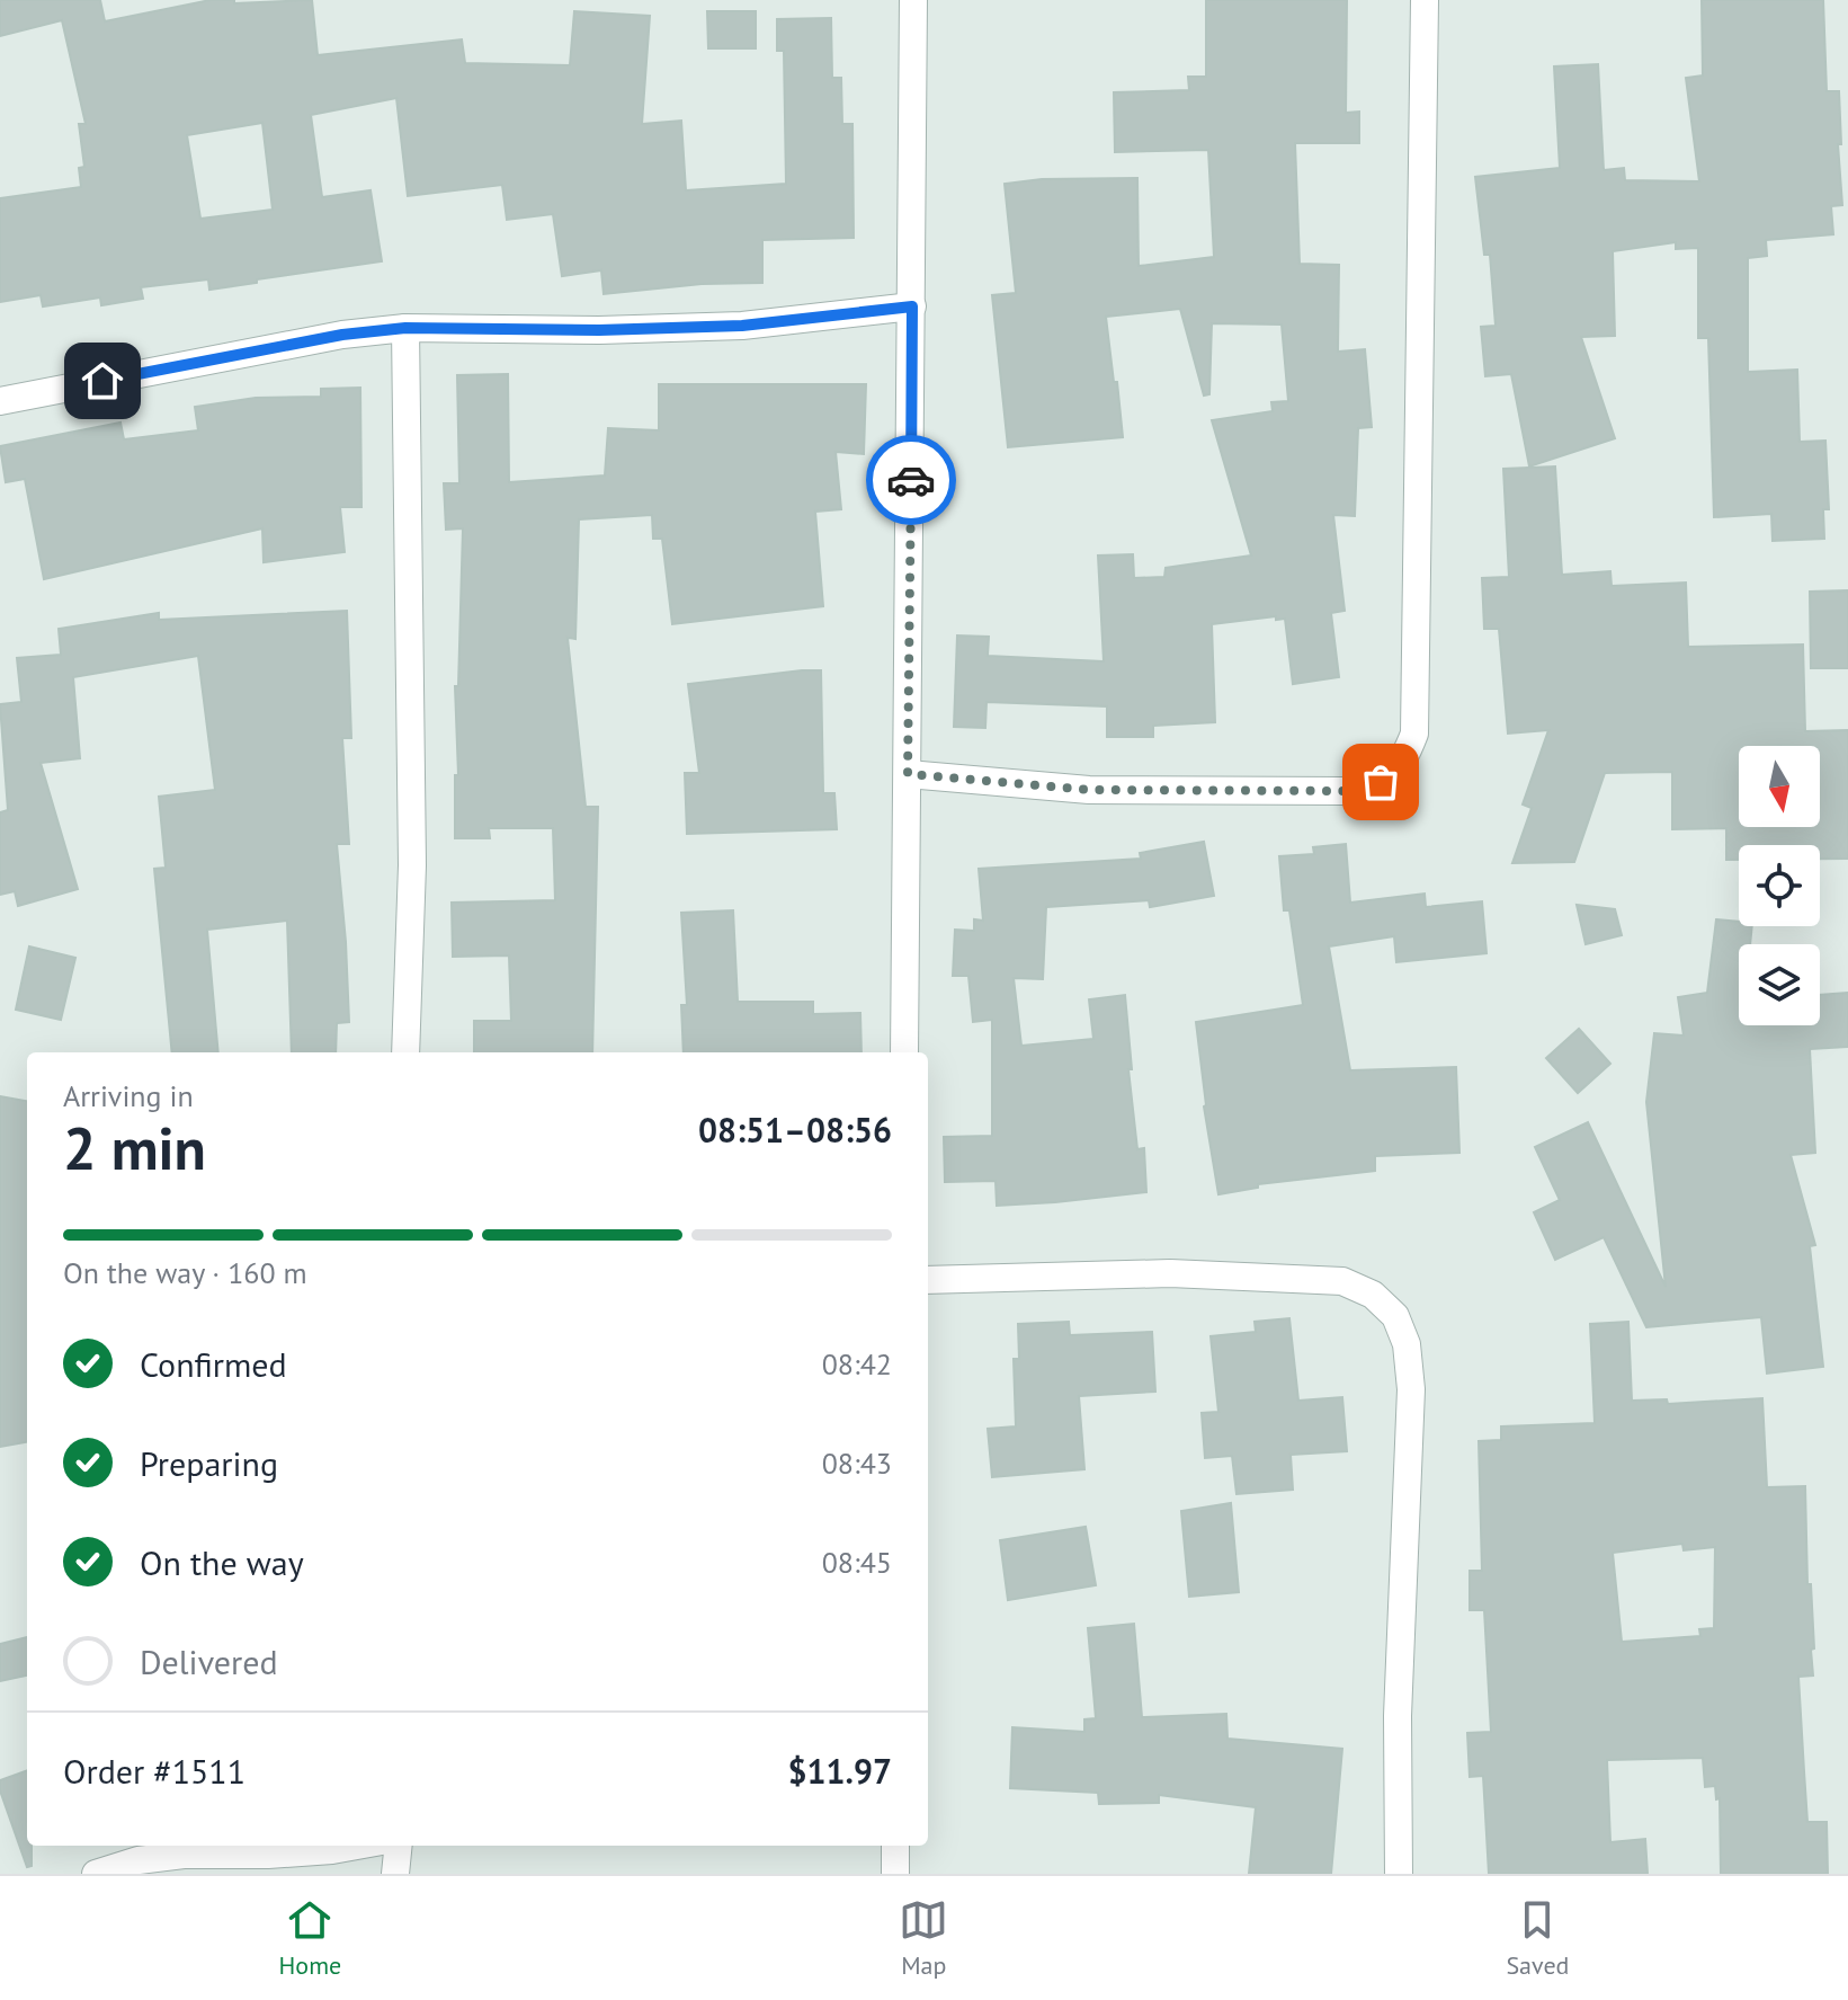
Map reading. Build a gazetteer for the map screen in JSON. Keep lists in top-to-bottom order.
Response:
{
  "north": "bottom",
  "page": {
    "heading": ["2 min", "Arriving in", "08:51–08:56"],
    "panel": ["Order #1511", "$11.97"],
    "bar": "On the way · 160 m",
    "list": [
      ["Confirmed", "08:42"],
      ["Preparing", "08:43"],
      ["On the way", "08:45"],
      "Delivered"
    ],
    "tabs": ["Home", "Map", "Saved"]
  }
}
